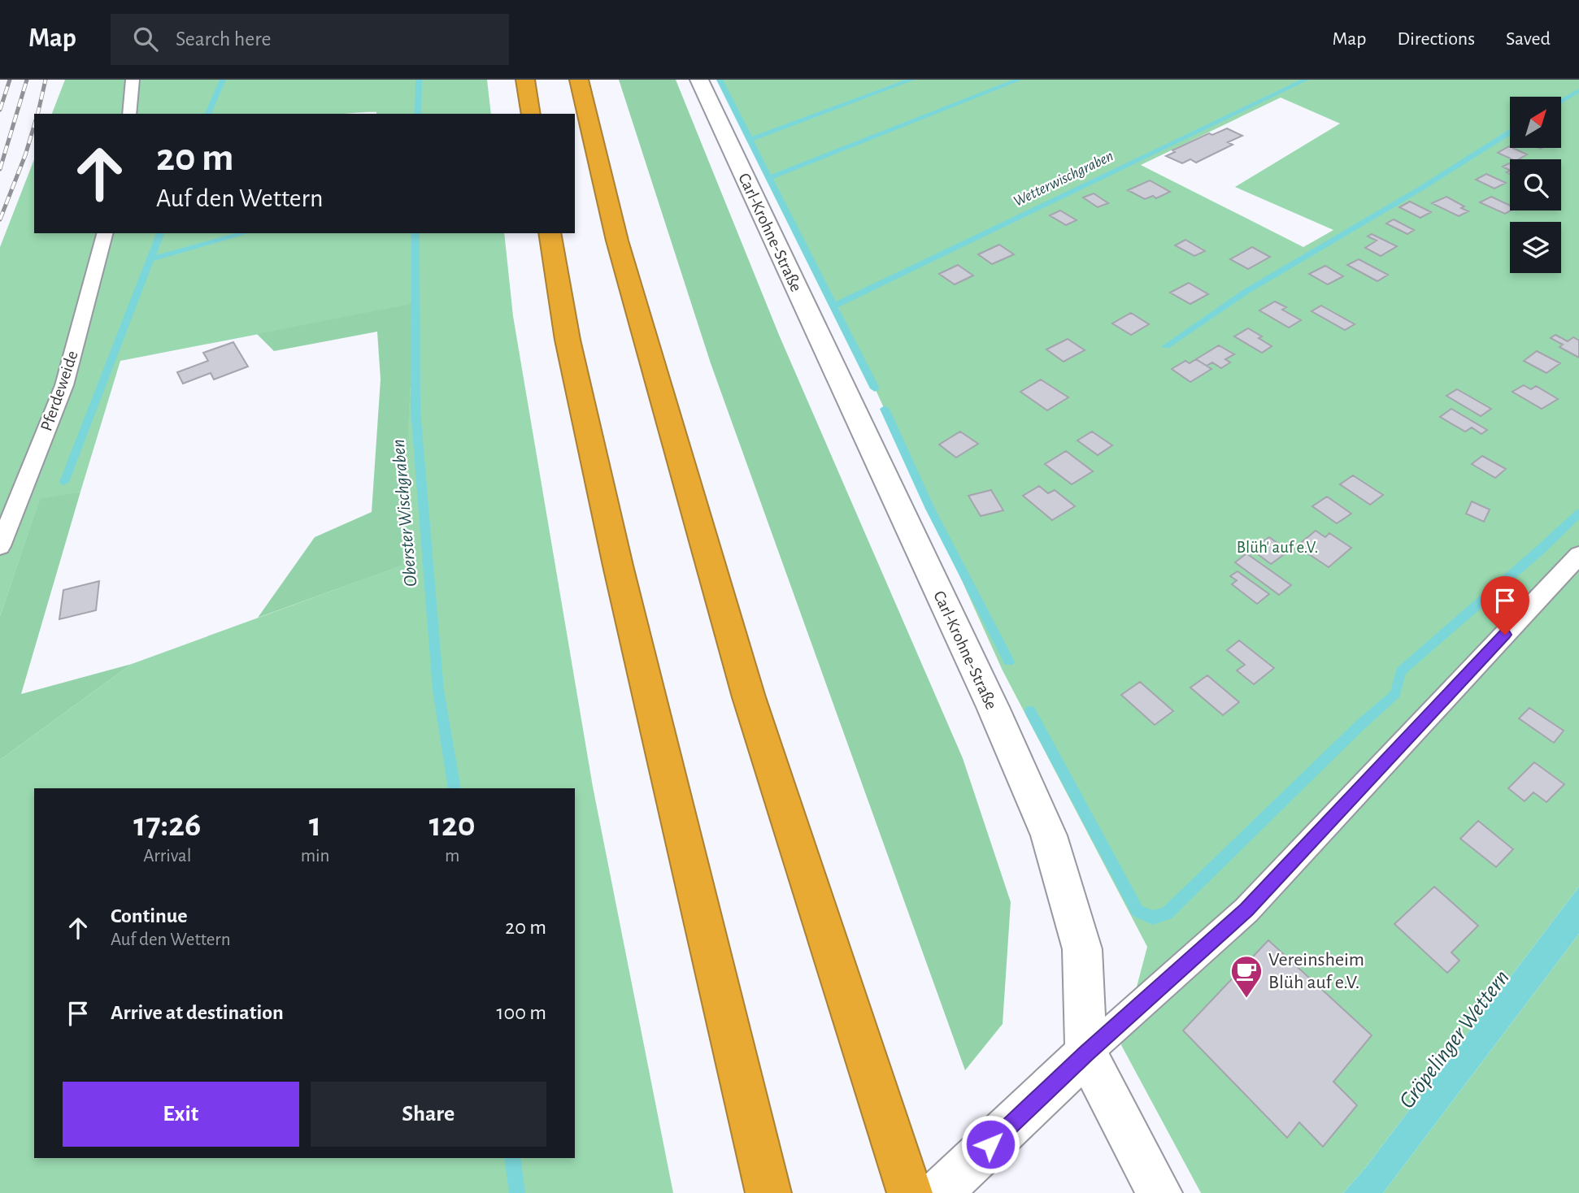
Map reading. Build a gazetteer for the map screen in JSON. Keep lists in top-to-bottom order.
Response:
{
  "streets": {
    "street": ["Carl-Krohne-Straße"],
    "lane": ["Pferdeweide"]
  },
  "water": ["Wetterwischgraben", "Oberster Wischgraben", "Gröpelinger Wettern"],
  "parks": ["Blüh' auf e.V."],
  "places": {
    "cafe": ["Vereinsheim Blüh auf e.V."]
  },
  "north": "top right",
  "page": {
    "header": "Map",
    "search": "Search here",
    "nav": ["Map", "Directions", "Saved"],
    "turn": ["20 m", "Auf den Wettern"],
    "eta": [
      "17:26",
      "Arrival",
      "1",
      "min",
      "120",
      "m"
    ],
    "list": [
      {
        "name": "Continue",
        "note": "Auf den Wettern",
        "value": "20 m"
      },
      {
        "name": "Arrive at destination",
        "value": "100 m"
      }
    ],
    "buttons": ["Exit", "Share"]
  }
}
